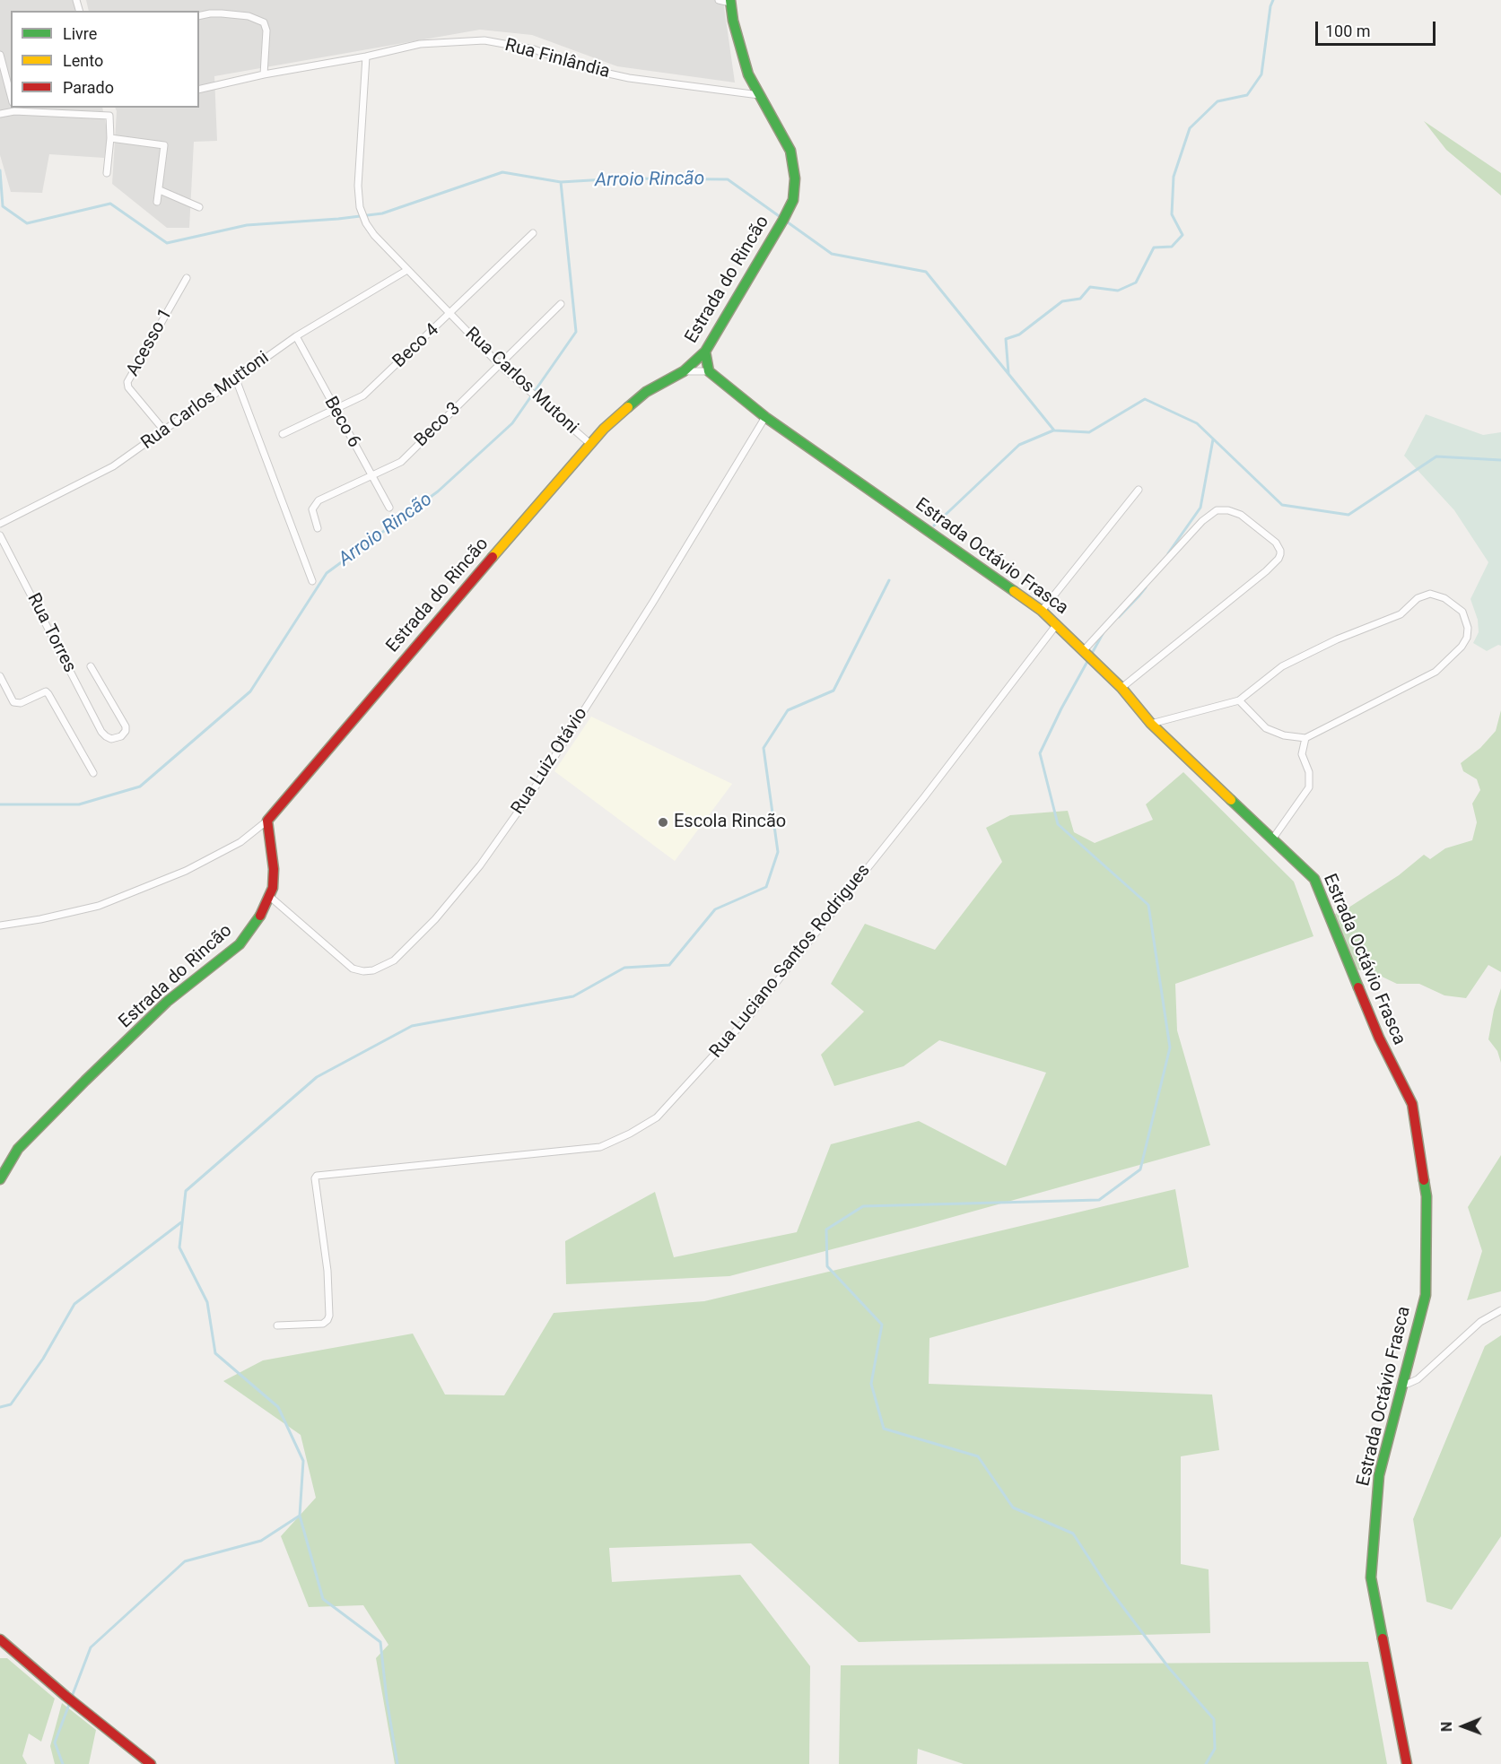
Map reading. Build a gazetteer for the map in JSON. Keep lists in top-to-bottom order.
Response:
{
  "streets": {
    "street": [
      "Rua Finlândia",
      "Estrada do Rincão",
      "Acesso 1",
      "Beco 4",
      "Rua Carlos Mutoni",
      "Rua Carlos Muttoni",
      "Beco 6",
      "Beco 3",
      "Estrada Octávio Frasca",
      "Rua Torres",
      "Rua Luiz Otávio",
      "Rua Luciano Santos Rodrigues"
    ]
  },
  "crossings": [
    ["Rua Finlândia", "Estrada do Rincão"],
    ["Rua Finlândia", "Rua Carlos Mutoni"],
    ["Estrada do Rincão", "Rua Carlos Mutoni"],
    ["Estrada do Rincão", "Rua Luiz Otávio"],
    ["Acesso 1", "Rua Carlos Muttoni"],
    ["Beco 4", "Rua Carlos Mutoni"],
    ["Beco 4", "Beco 6"],
    ["Rua Carlos Mutoni", "Rua Carlos Muttoni"],
    ["Rua Carlos Mutoni", "Beco 3"],
    ["Rua Carlos Muttoni", "Beco 6"],
    ["Beco 6", "Beco 3"],
    ["Estrada Octávio Frasca", "Rua Luiz Otávio"],
    ["Estrada Octávio Frasca", "Rua Luciano Santos Rodrigues"]
  ],
  "water": ["Arroio Rincão"],
  "places": ["Escola Rincão"],
  "legend": ["Livre", "Lento", "Parado"],
  "scale_bar": "100 m",
  "north": "left"
}
